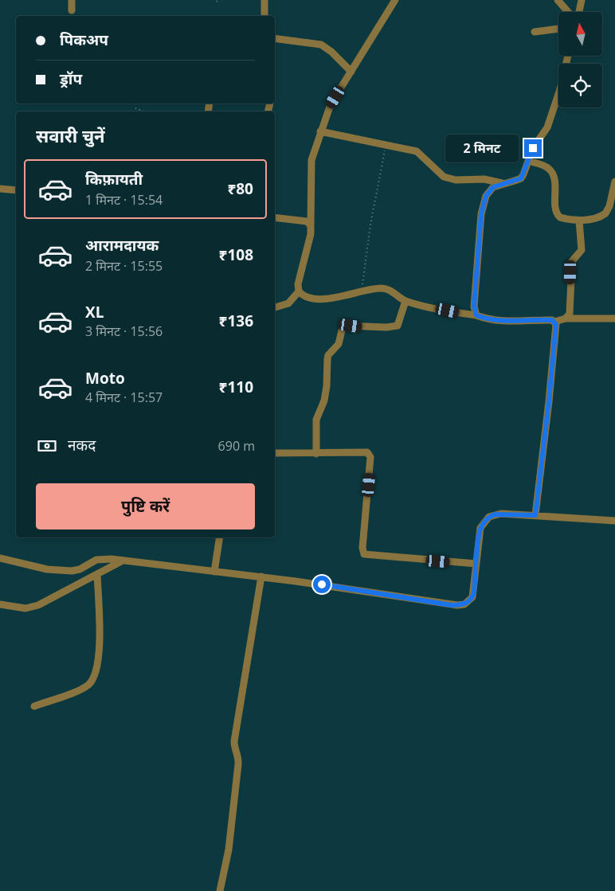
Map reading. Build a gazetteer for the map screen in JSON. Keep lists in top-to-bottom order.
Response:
{
  "north": "top",
  "page": {
    "banner": ["पिकअप", "ड्रॉप"],
    "heading": "सवारी चुनें",
    "bubble": "2 मिनट",
    "list": [
      {
        "name": "किफ़ायती",
        "note": "1 मिनट · 15:54",
        "value": "₹80"
      },
      {
        "name": "आरामदायक",
        "note": "2 मिनट · 15:55",
        "value": "₹108"
      },
      {
        "name": "XL",
        "note": "3 मिनट · 15:56",
        "value": "₹136"
      },
      {
        "name": "Moto",
        "note": "4 मिनट · 15:57",
        "value": "₹110"
      }
    ],
    "pay": ["नकद", "690 m"],
    "buttons": "पुष्टि करें"
  }
}
